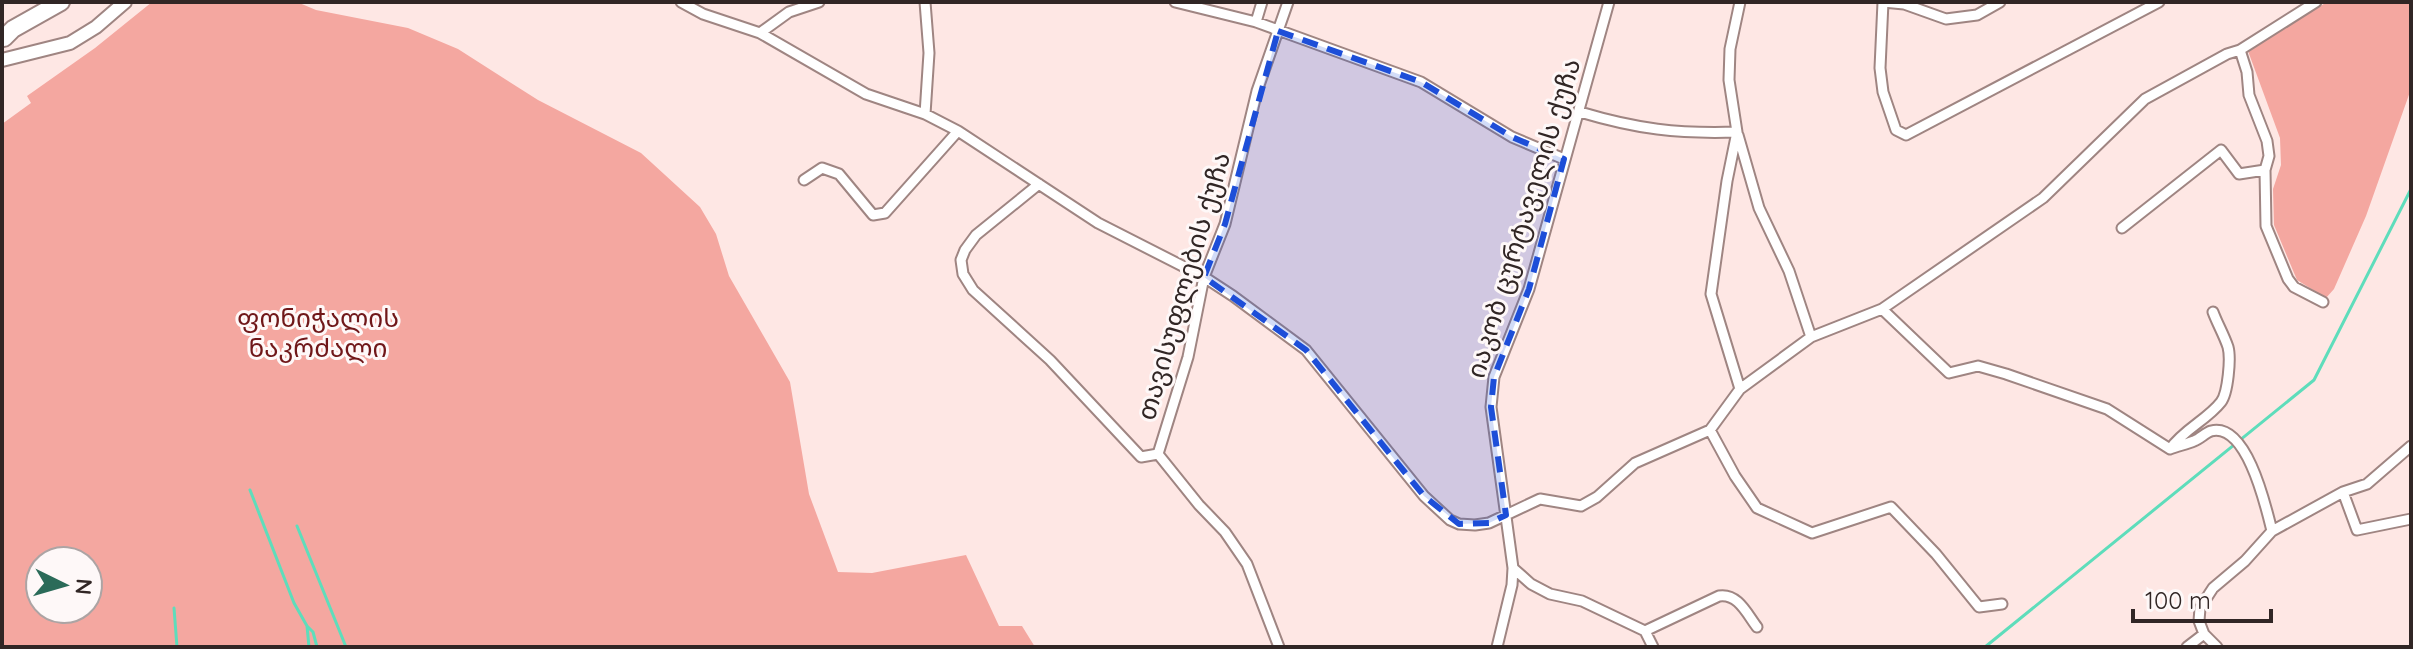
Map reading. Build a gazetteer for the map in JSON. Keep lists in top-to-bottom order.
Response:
{
  "streets": {
    "street": ["იაკობ ცურტაველის ქუჩა", "თავისუფლების ქუჩა"]
  },
  "parks": ["ფონიჭალის ნაკრძალი"],
  "scale_bar": "100 m",
  "north": "right"
}
